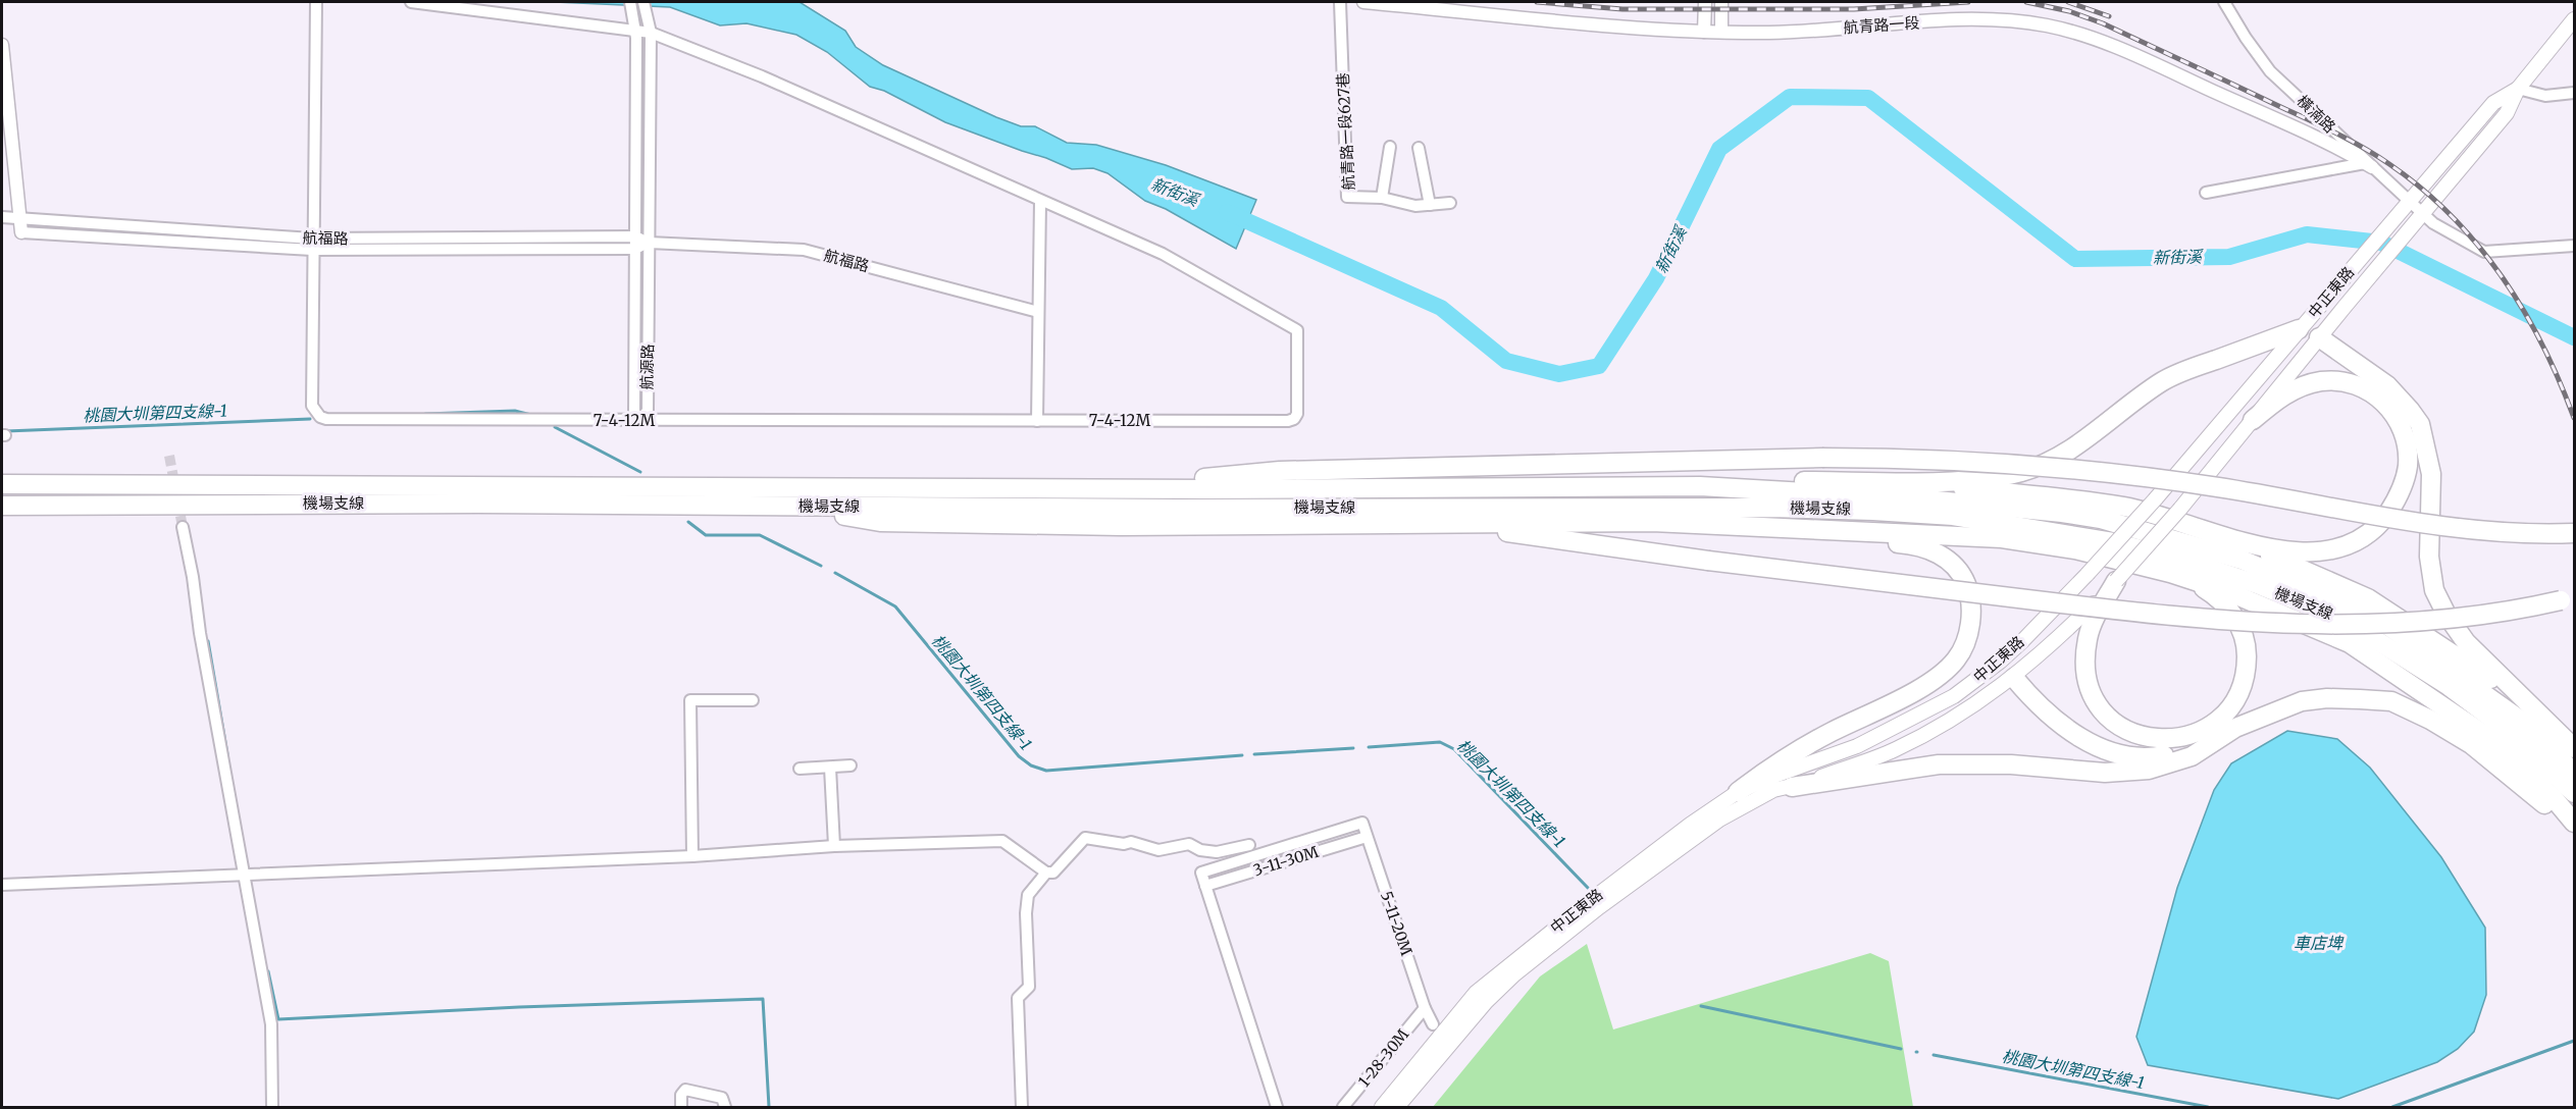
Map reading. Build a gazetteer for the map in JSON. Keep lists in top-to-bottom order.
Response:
{
  "streets": {
    "highway": ["機場支線"],
    "main road": ["中正東路"],
    "street": [
      "航青路一段",
      "橫湳路",
      "航青路一段627巷",
      "航福路",
      "航源路",
      "7-4-12M",
      "3-11-30M",
      "5-11-20M",
      "1-28-30M"
    ]
  },
  "crossings": [
    ["航青路一段", "橫湳路"],
    ["橫湳路", "中正東路"],
    ["航福路", "航源路"],
    ["航福路", "7-4-12M"],
    ["航源路", "7-4-12M"],
    ["3-11-30M", "5-11-20M"],
    ["5-11-20M", "1-28-30M"]
  ],
  "water": ["新街溪", "桃園大圳第四支線-1", "車店埤"]
}
